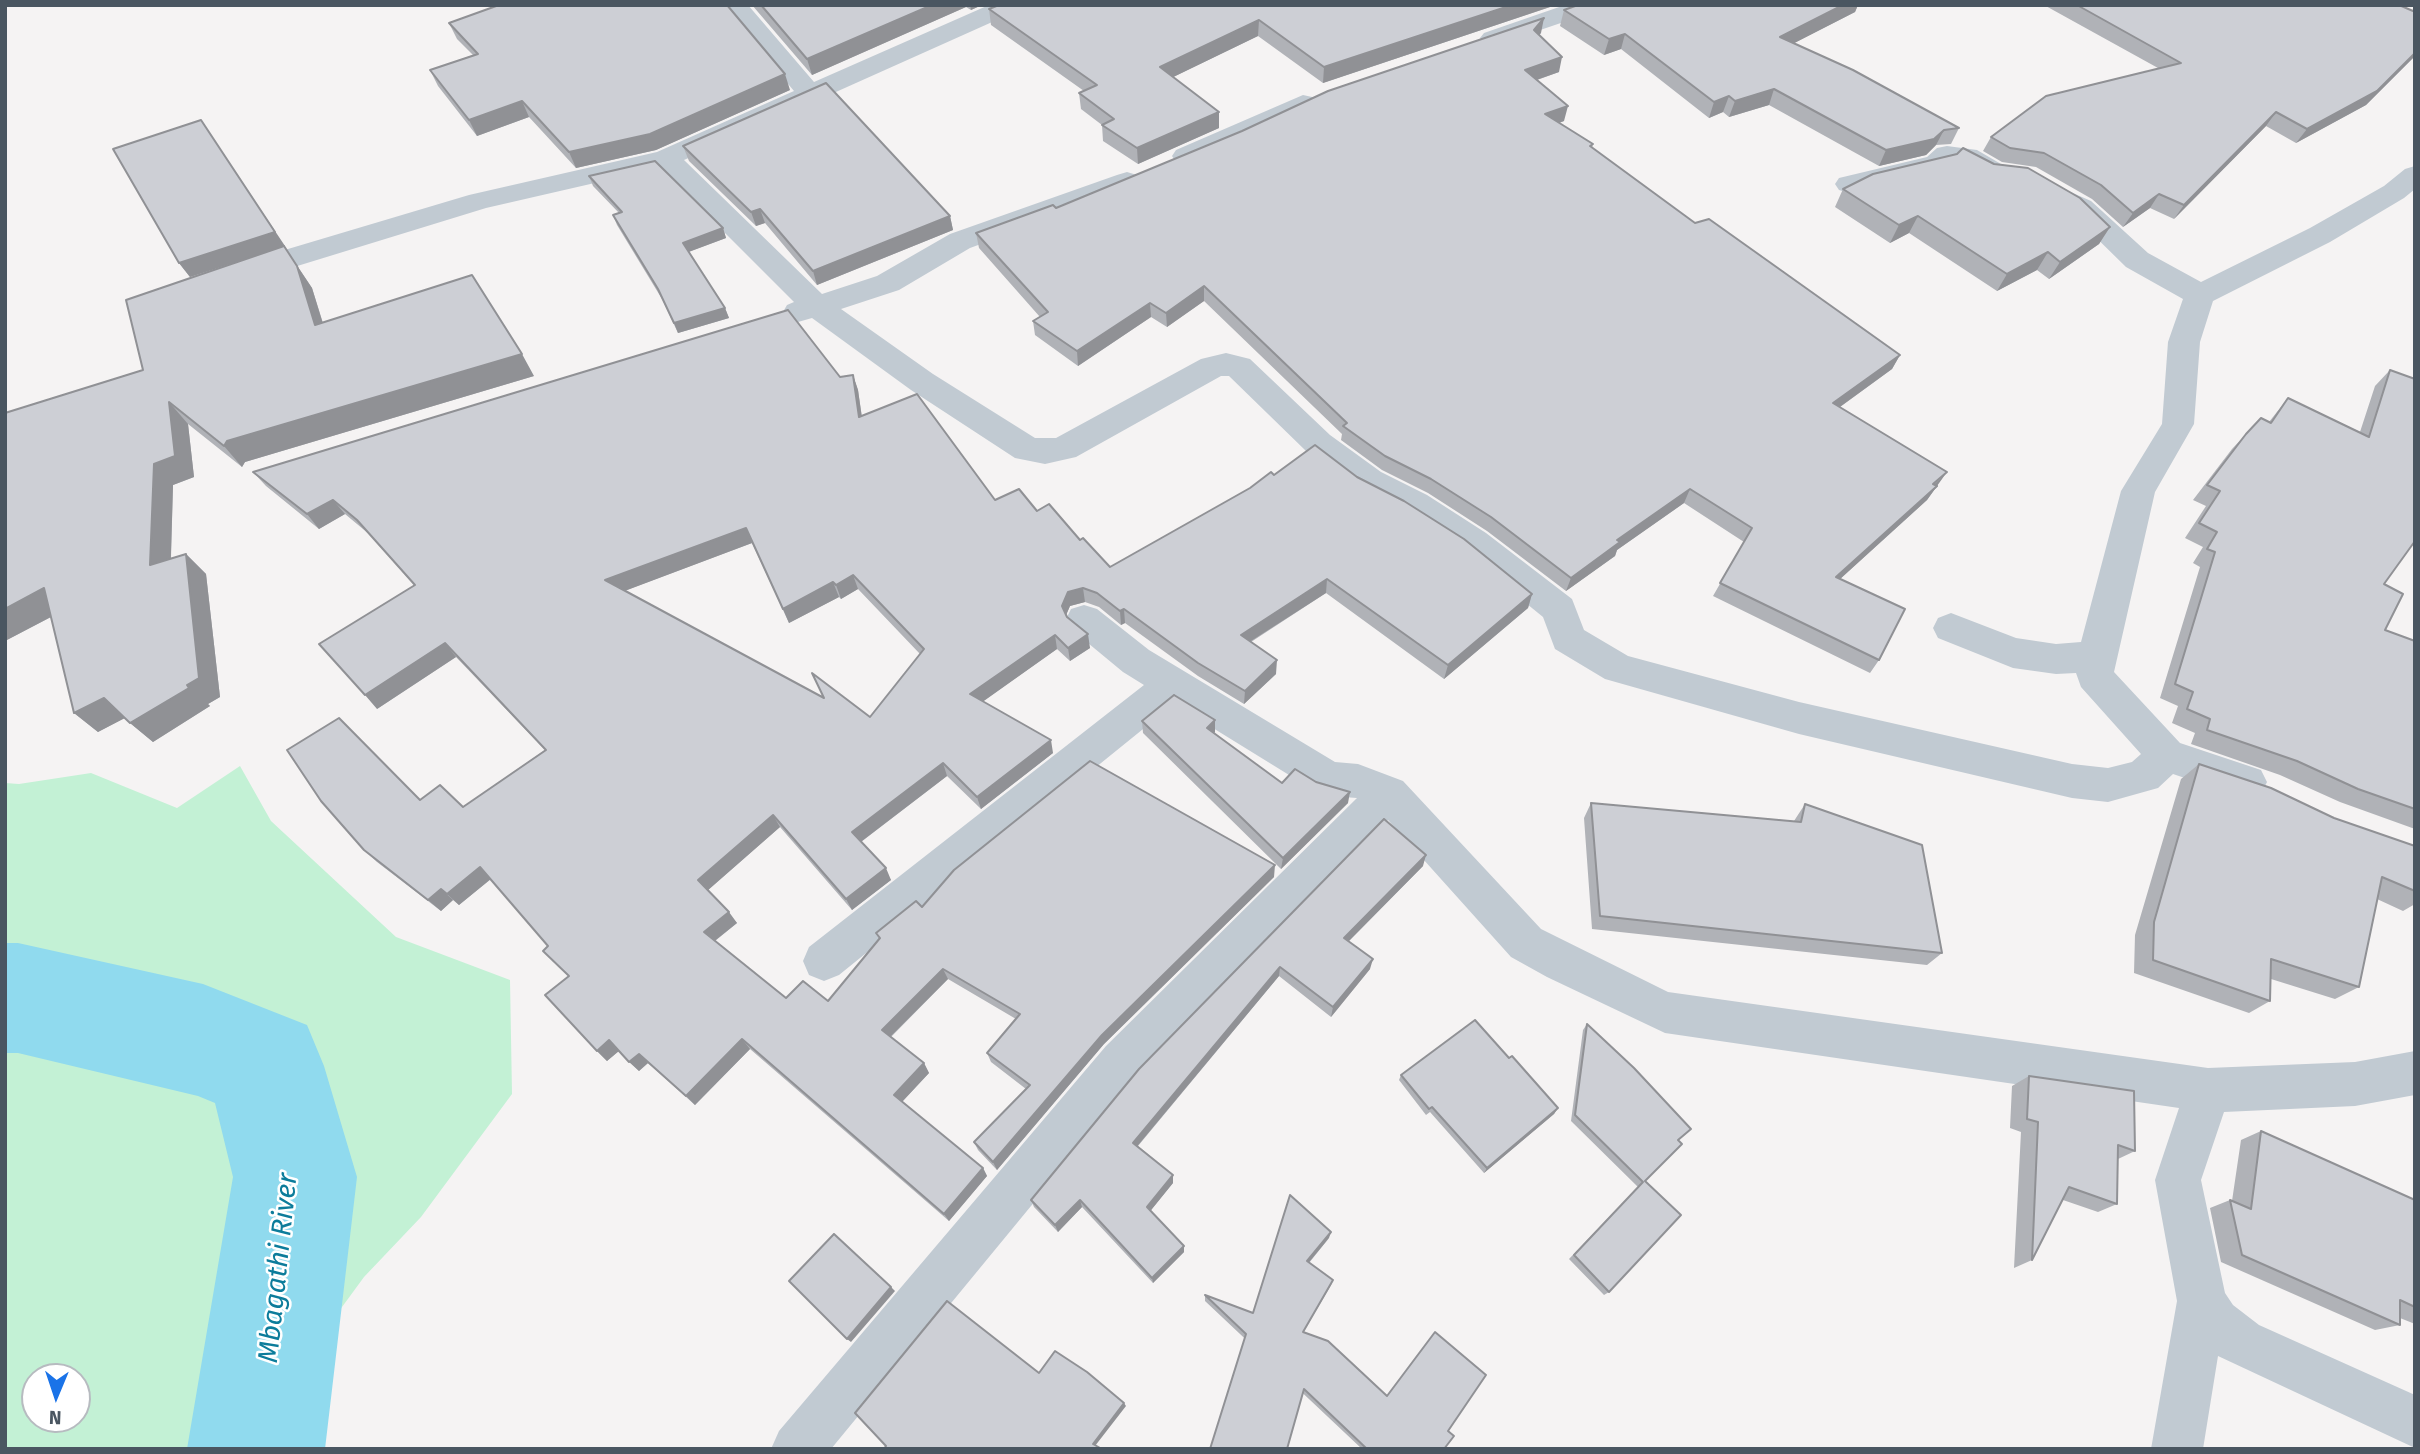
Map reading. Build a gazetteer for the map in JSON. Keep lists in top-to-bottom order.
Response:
{
  "water": ["Mbagathi River"],
  "north": "bottom"
}
